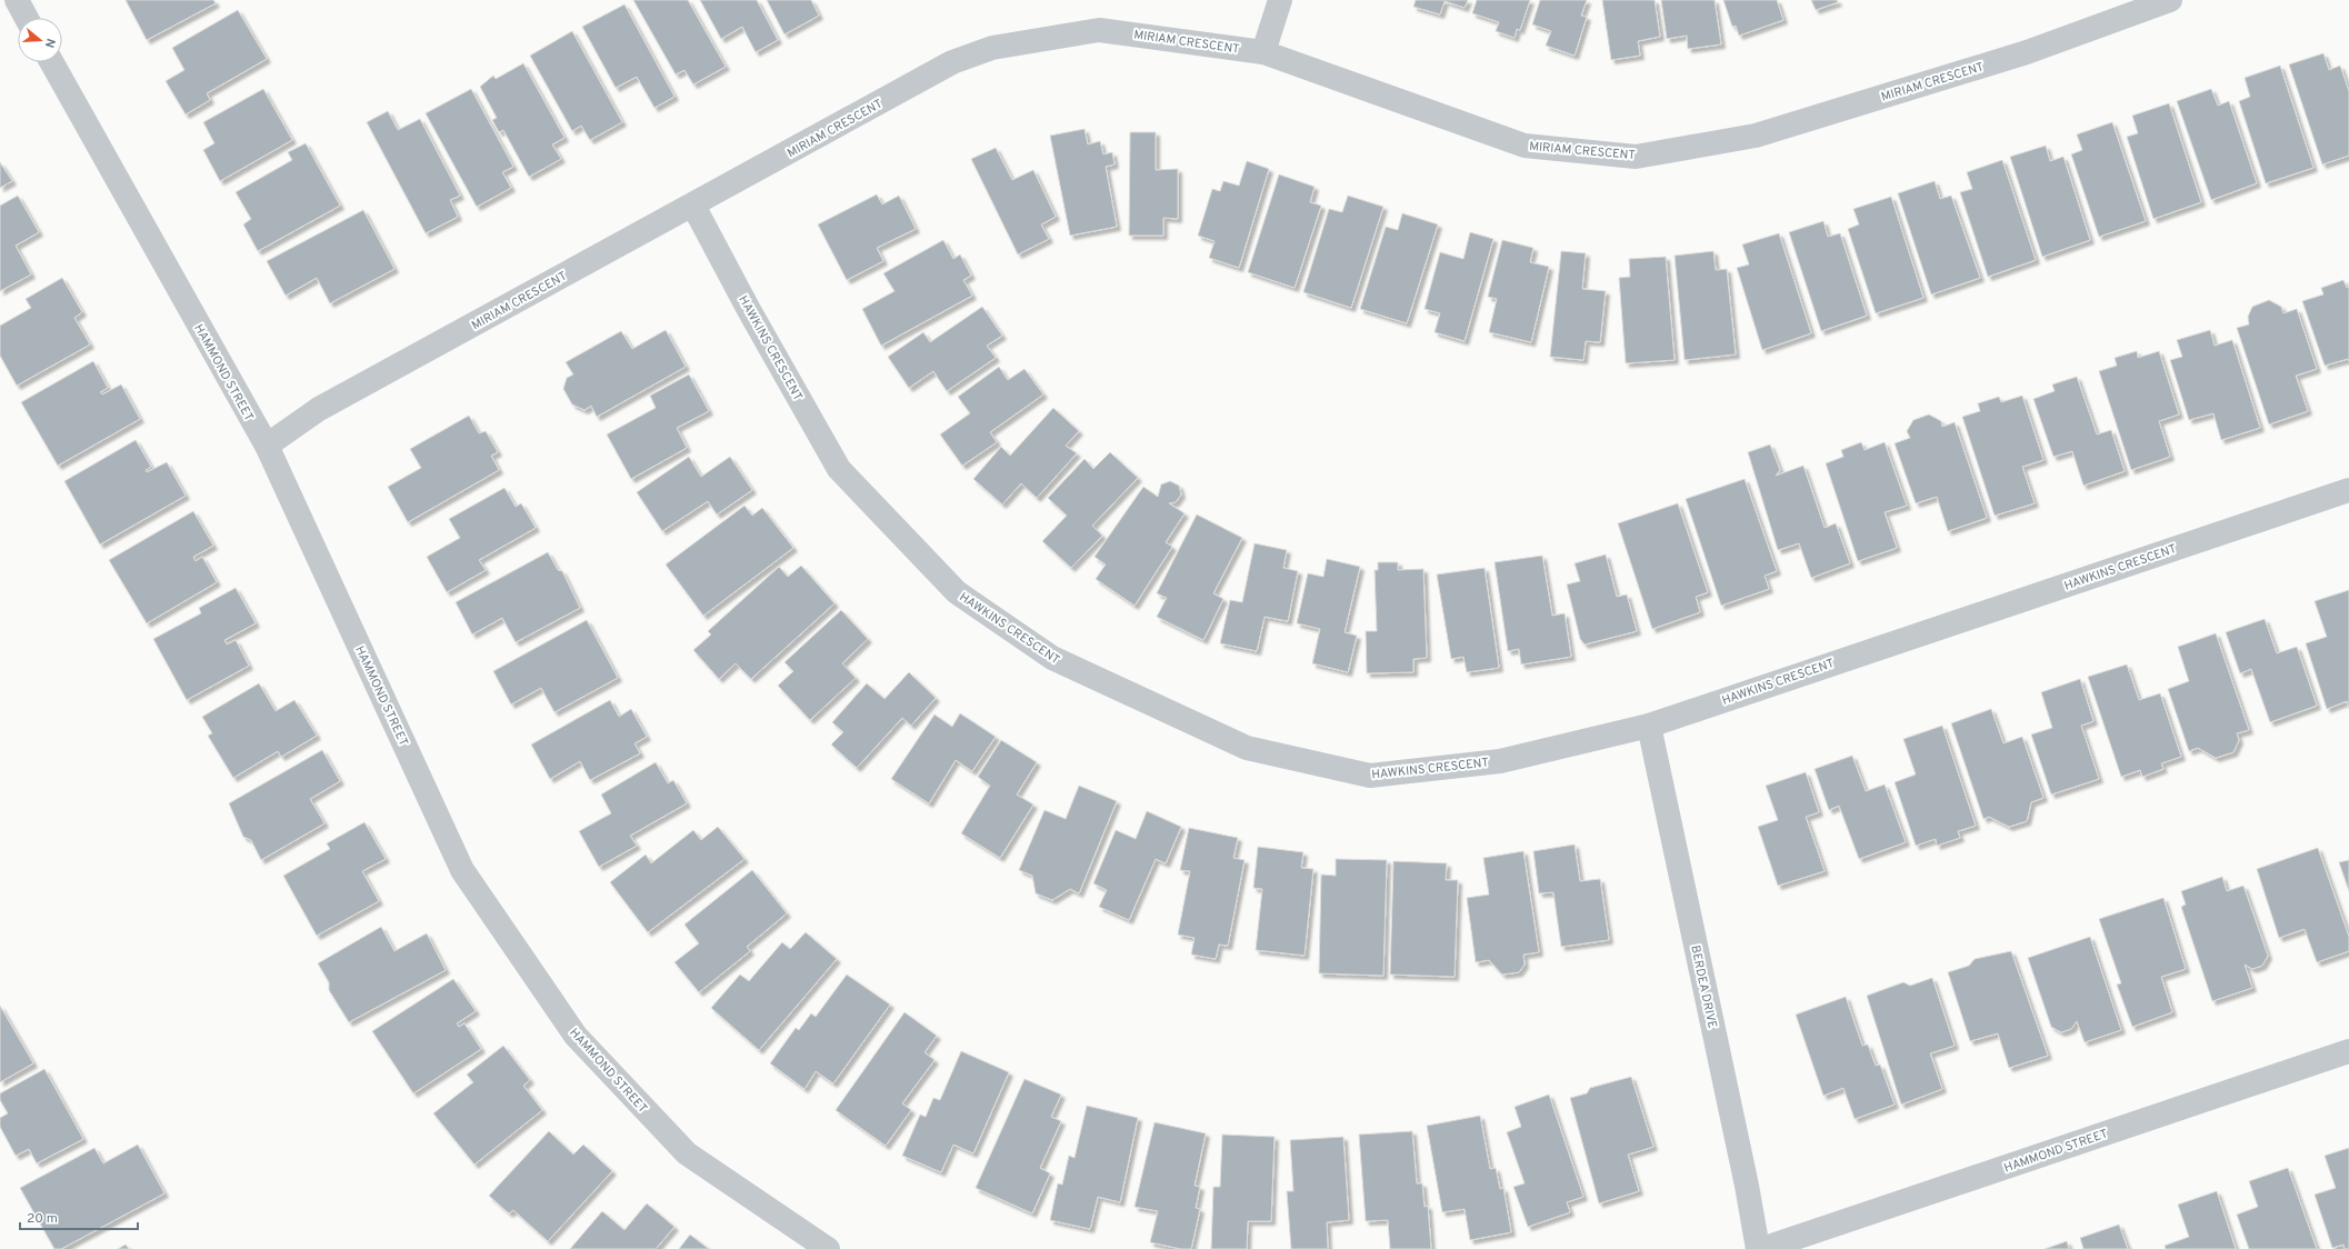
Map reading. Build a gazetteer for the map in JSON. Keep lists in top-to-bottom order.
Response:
{
  "streets": {
    "street": [
      "MIRIAM CRESCENT",
      "HAWKINS CRESCENT",
      "HAMMOND STREET",
      "BERDEA DRIVE"
    ]
  },
  "crossings": [
    ["MIRIAM CRESCENT", "HAWKINS CRESCENT"],
    ["MIRIAM CRESCENT", "HAMMOND STREET"],
    ["HAWKINS CRESCENT", "BERDEA DRIVE"]
  ],
  "scale_bar": "20 m",
  "north": "right"
}
